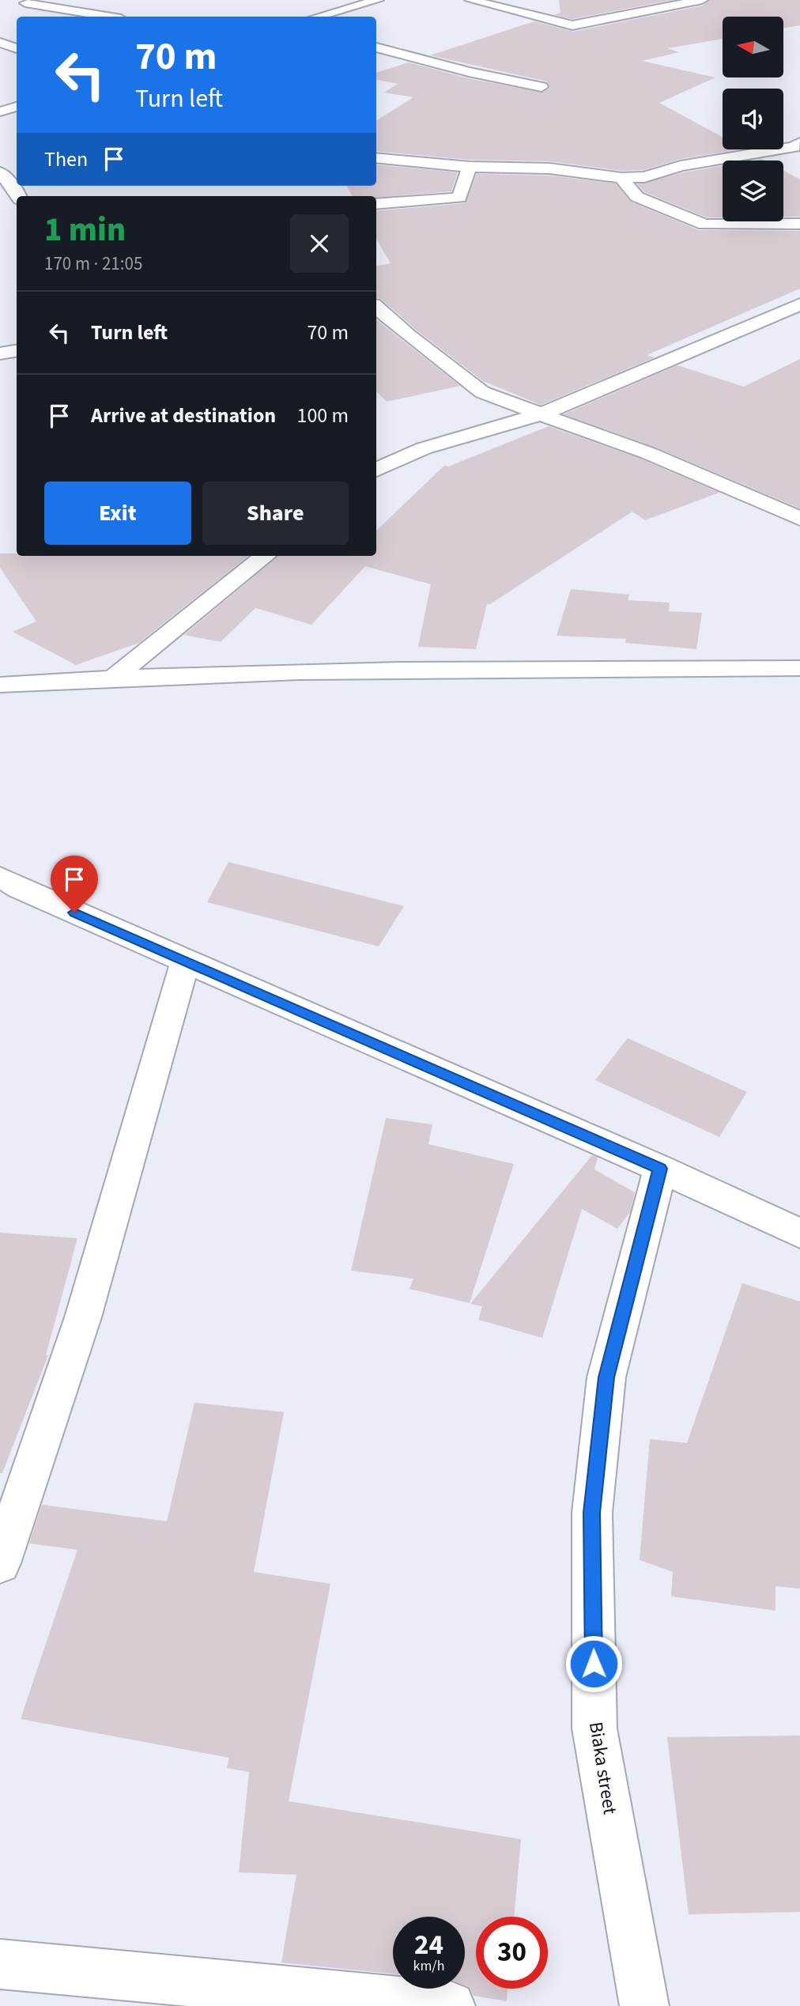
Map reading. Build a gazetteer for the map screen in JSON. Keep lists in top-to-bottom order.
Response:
{
  "streets": {
    "street": ["Biaka street"]
  },
  "north": "left",
  "page": {
    "turn": ["70 m", "Turn left"],
    "then": "Then",
    "heading": ["1 min", "170 m · 21:05"],
    "list": [
      {
        "name": "Turn left",
        "value": "70 m"
      },
      {
        "name": "Arrive at destination",
        "value": "100 m"
      }
    ],
    "buttons": ["Exit", "Share"],
    "speed": "24 km/h",
    "limit": "30"
  }
}
